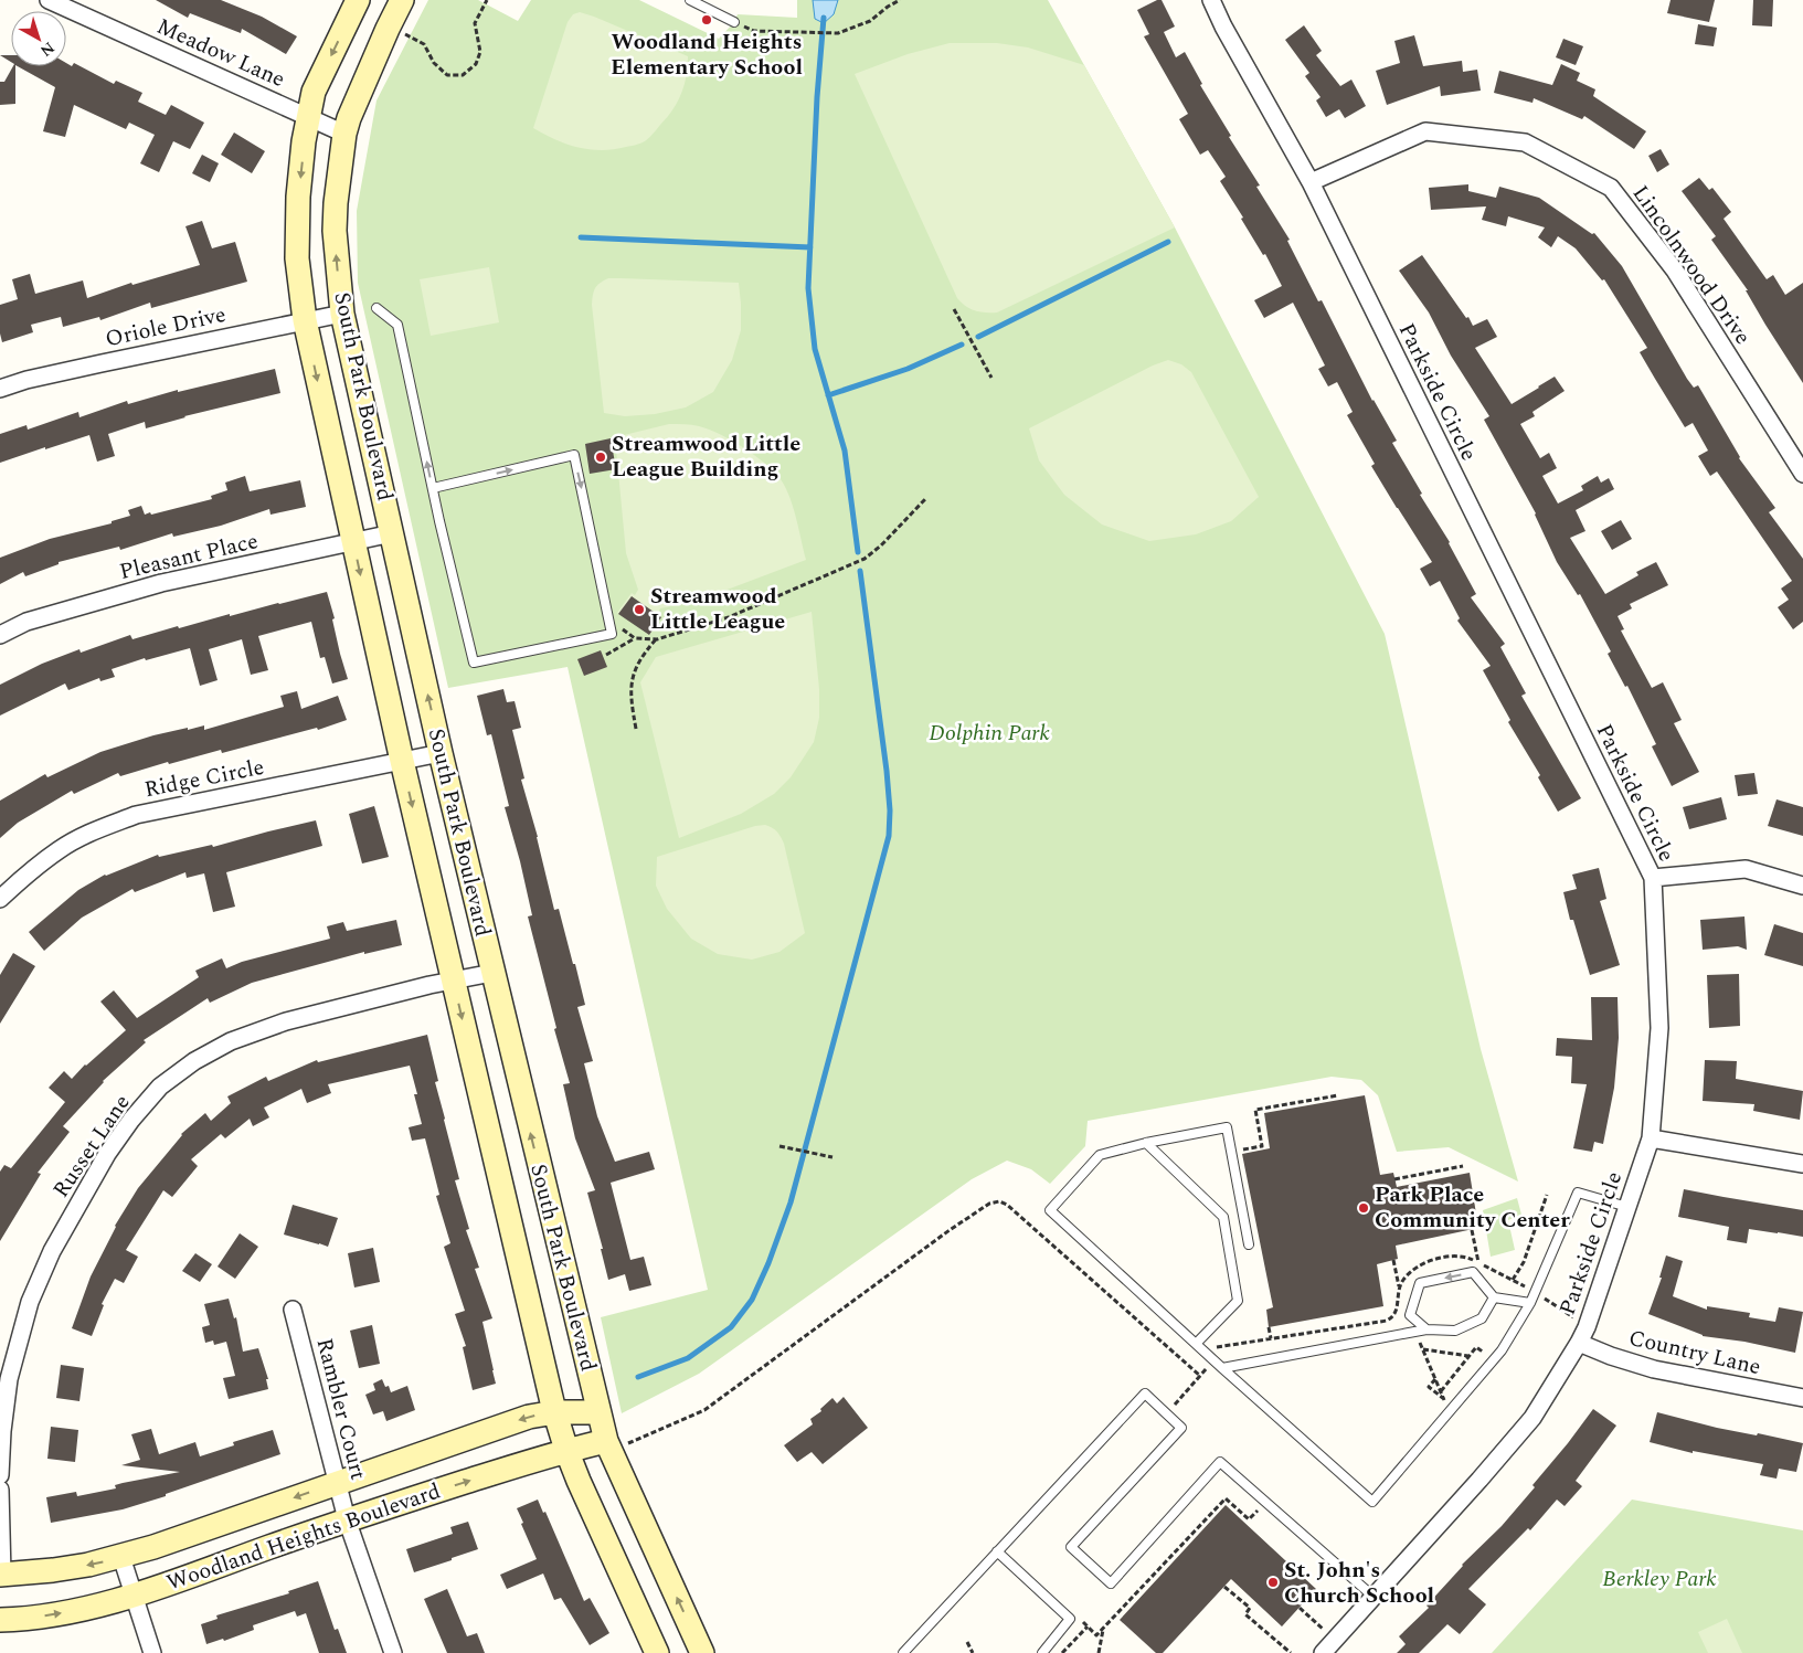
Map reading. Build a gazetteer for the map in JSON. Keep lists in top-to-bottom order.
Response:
{
  "streets": {
    "street": [
      "Meadow Lane",
      "Lincolnwood Drive",
      "Oriole Drive",
      "Parkside Circle",
      "South Park Boulevard",
      "Pleasant Place",
      "Ridge Circle",
      "Russet Lane",
      "Country Lane",
      "Rambler Court",
      "Woodland Heights Boulevard"
    ]
  },
  "crossings": [
    ["Meadow Lane", "South Park Boulevard"],
    ["Lincolnwood Drive", "Parkside Circle"],
    ["Oriole Drive", "South Park Boulevard"],
    ["Parkside Circle", "Country Lane"],
    ["South Park Boulevard", "Pleasant Place"],
    ["South Park Boulevard", "Ridge Circle"],
    ["South Park Boulevard", "Russet Lane"],
    ["South Park Boulevard", "Woodland Heights Boulevard"],
    ["Rambler Court", "Woodland Heights Boulevard"]
  ],
  "parks": ["Dolphin Park", "Berkley Park"],
  "places": [
    "Woodland Heights Elementary School",
    "Streamwood Little League Building",
    "Streamwood Little League",
    "Park Place Community Center",
    "St. John's Church School"
  ],
  "north": "bottom right"
}
